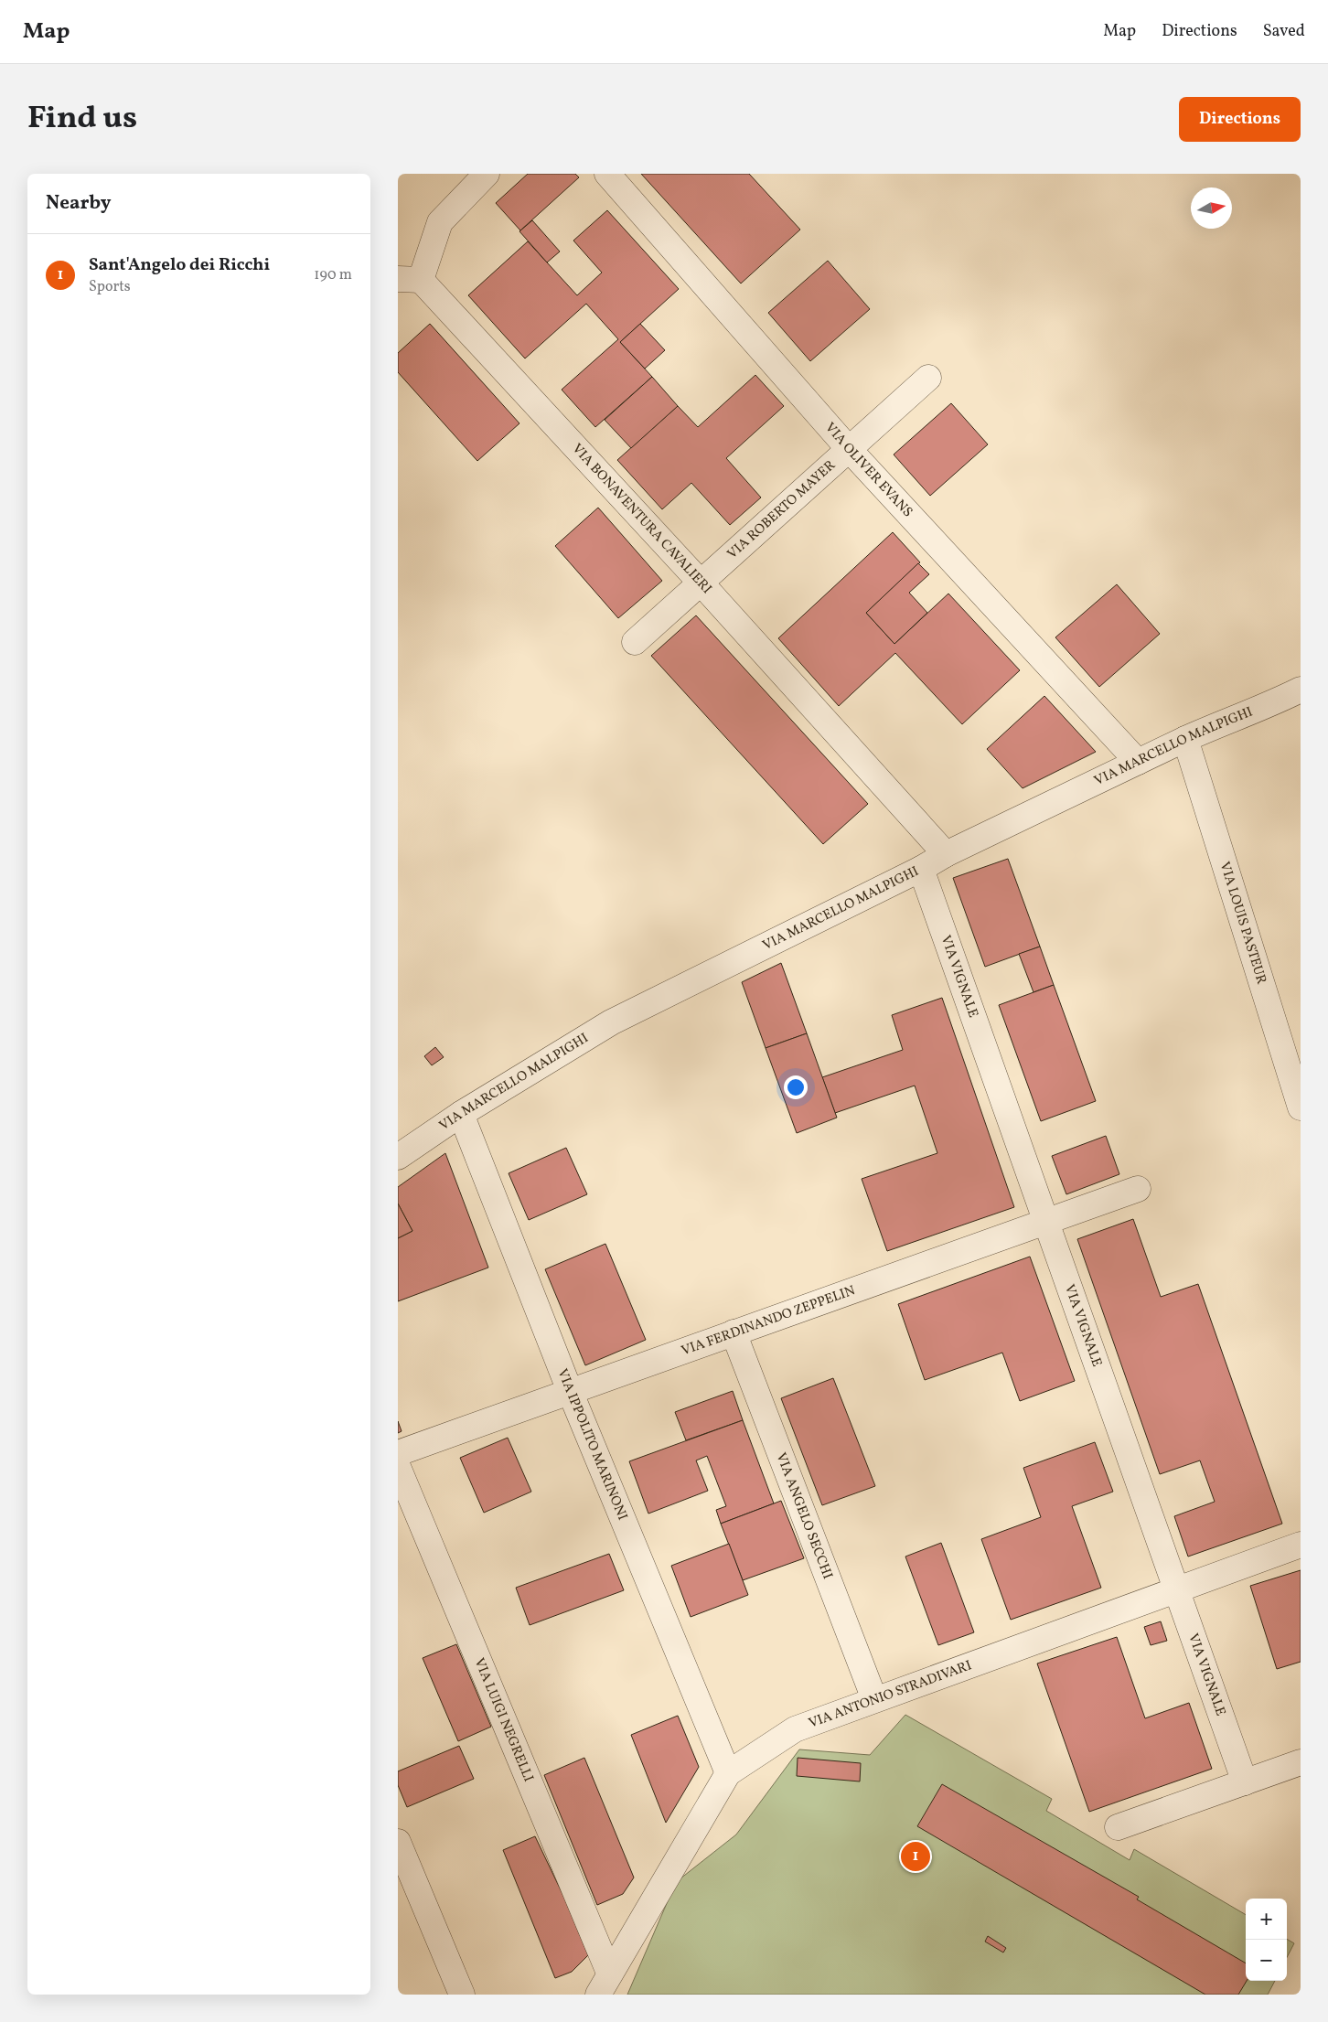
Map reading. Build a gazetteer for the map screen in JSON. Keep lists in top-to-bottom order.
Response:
{
  "streets": {
    "street": [
      "VIA OLIVER EVANS",
      "VIA ROBERTO MAYER",
      "VIA BONAVENTURA CAVALIERI",
      "VIA MARCELLO MALPIGHI",
      "VIA LOUIS PASTEUR",
      "VIA VIGNALE",
      "VIA FERDINANDO ZEPPELIN",
      "VIA IPPOLITO MARINONI",
      "VIA ANGELO SECCHI",
      "VIA ANTONIO STRADIVARI",
      "VIA LUIGI NEGRELLI"
    ]
  },
  "crossings": [
    ["VIA OLIVER EVANS", "VIA ROBERTO MAYER"],
    ["VIA OLIVER EVANS", "VIA MARCELLO MALPIGHI"],
    ["VIA ROBERTO MAYER", "VIA BONAVENTURA CAVALIERI"],
    ["VIA BONAVENTURA CAVALIERI", "VIA MARCELLO MALPIGHI"],
    ["VIA MARCELLO MALPIGHI", "VIA LOUIS PASTEUR"],
    ["VIA MARCELLO MALPIGHI", "VIA VIGNALE"],
    ["VIA MARCELLO MALPIGHI", "VIA IPPOLITO MARINONI"],
    ["VIA VIGNALE", "VIA FERDINANDO ZEPPELIN"],
    ["VIA VIGNALE", "VIA ANTONIO STRADIVARI"],
    ["VIA FERDINANDO ZEPPELIN", "VIA IPPOLITO MARINONI"],
    ["VIA FERDINANDO ZEPPELIN", "VIA ANGELO SECCHI"],
    ["VIA IPPOLITO MARINONI", "VIA ANTONIO STRADIVARI"],
    ["VIA ANGELO SECCHI", "VIA ANTONIO STRADIVARI"],
    ["VIA ANTONIO STRADIVARI", "VIA LUIGI NEGRELLI"]
  ],
  "north": "right",
  "page": {
    "header": "Map",
    "nav": ["Map", "Directions", "Saved"],
    "title": "Find us",
    "buttons": "Directions",
    "heading": "Nearby",
    "list": [
      {
        "mark": "1",
        "name": "Sant'Angelo dei Ricchi",
        "note": "Sports",
        "value": "190 m"
      }
    ],
    "pins": "1",
    "map_buttons": ["+", "−"]
  }
}
